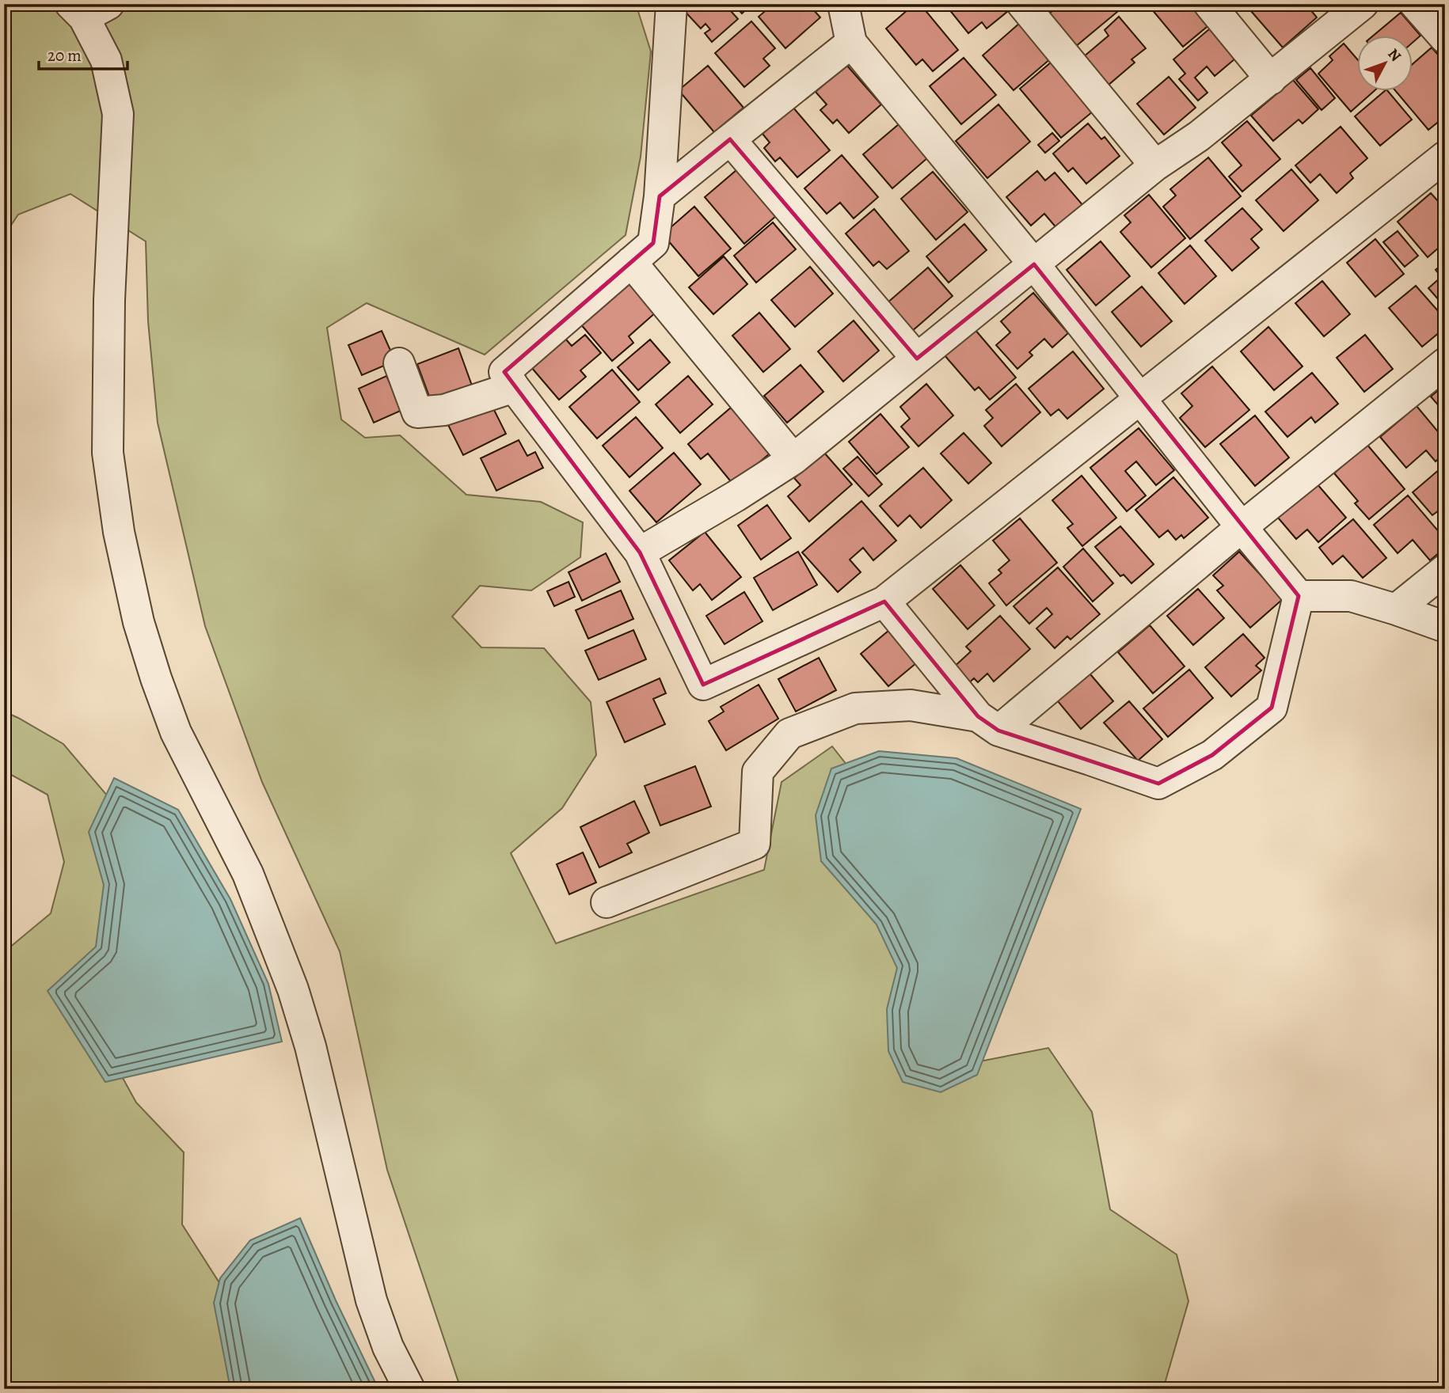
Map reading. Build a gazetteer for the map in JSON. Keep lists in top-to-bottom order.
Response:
{
  "scale_bar": "20 m",
  "north": "top right"
}
